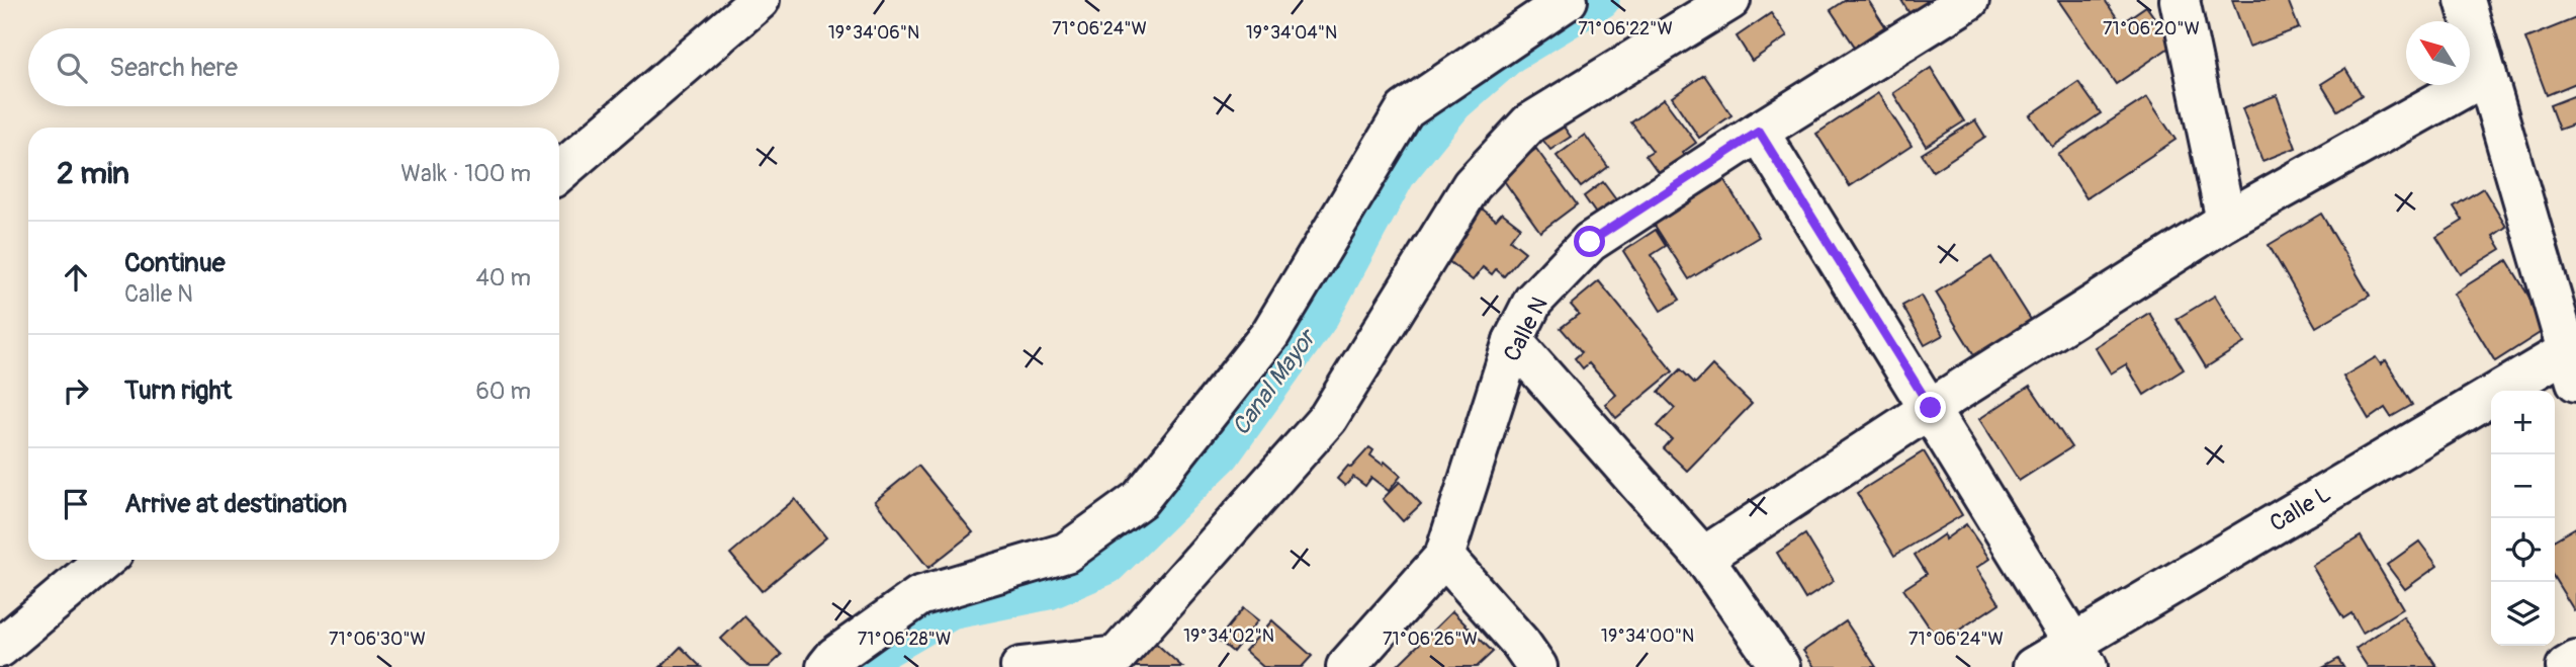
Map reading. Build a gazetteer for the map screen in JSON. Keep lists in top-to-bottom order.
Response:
{
  "streets": {
    "street": ["Calle N", "Calle L"]
  },
  "water": ["Canal Mayor"],
  "north": "top left",
  "page": {
    "search": "Search here",
    "heading": ["2 min", "Walk · 100 m"],
    "list": [
      ["Continue", "Calle N", "40 m"],
      ["Turn right", "60 m"],
      "Arrive at destination"
    ],
    "map_buttons": ["+", "−"]
  },
  "coordinates": [
    "71°06'24\"W",
    "71°06'22\"W",
    "71°06'20\"W",
    "19°34'06\"N",
    "19°34'04\"N",
    "19°34'02\"N",
    "19°34'00\"N",
    "71°06'30\"W",
    "71°06'28\"W",
    "71°06'26\"W"
  ]
}
